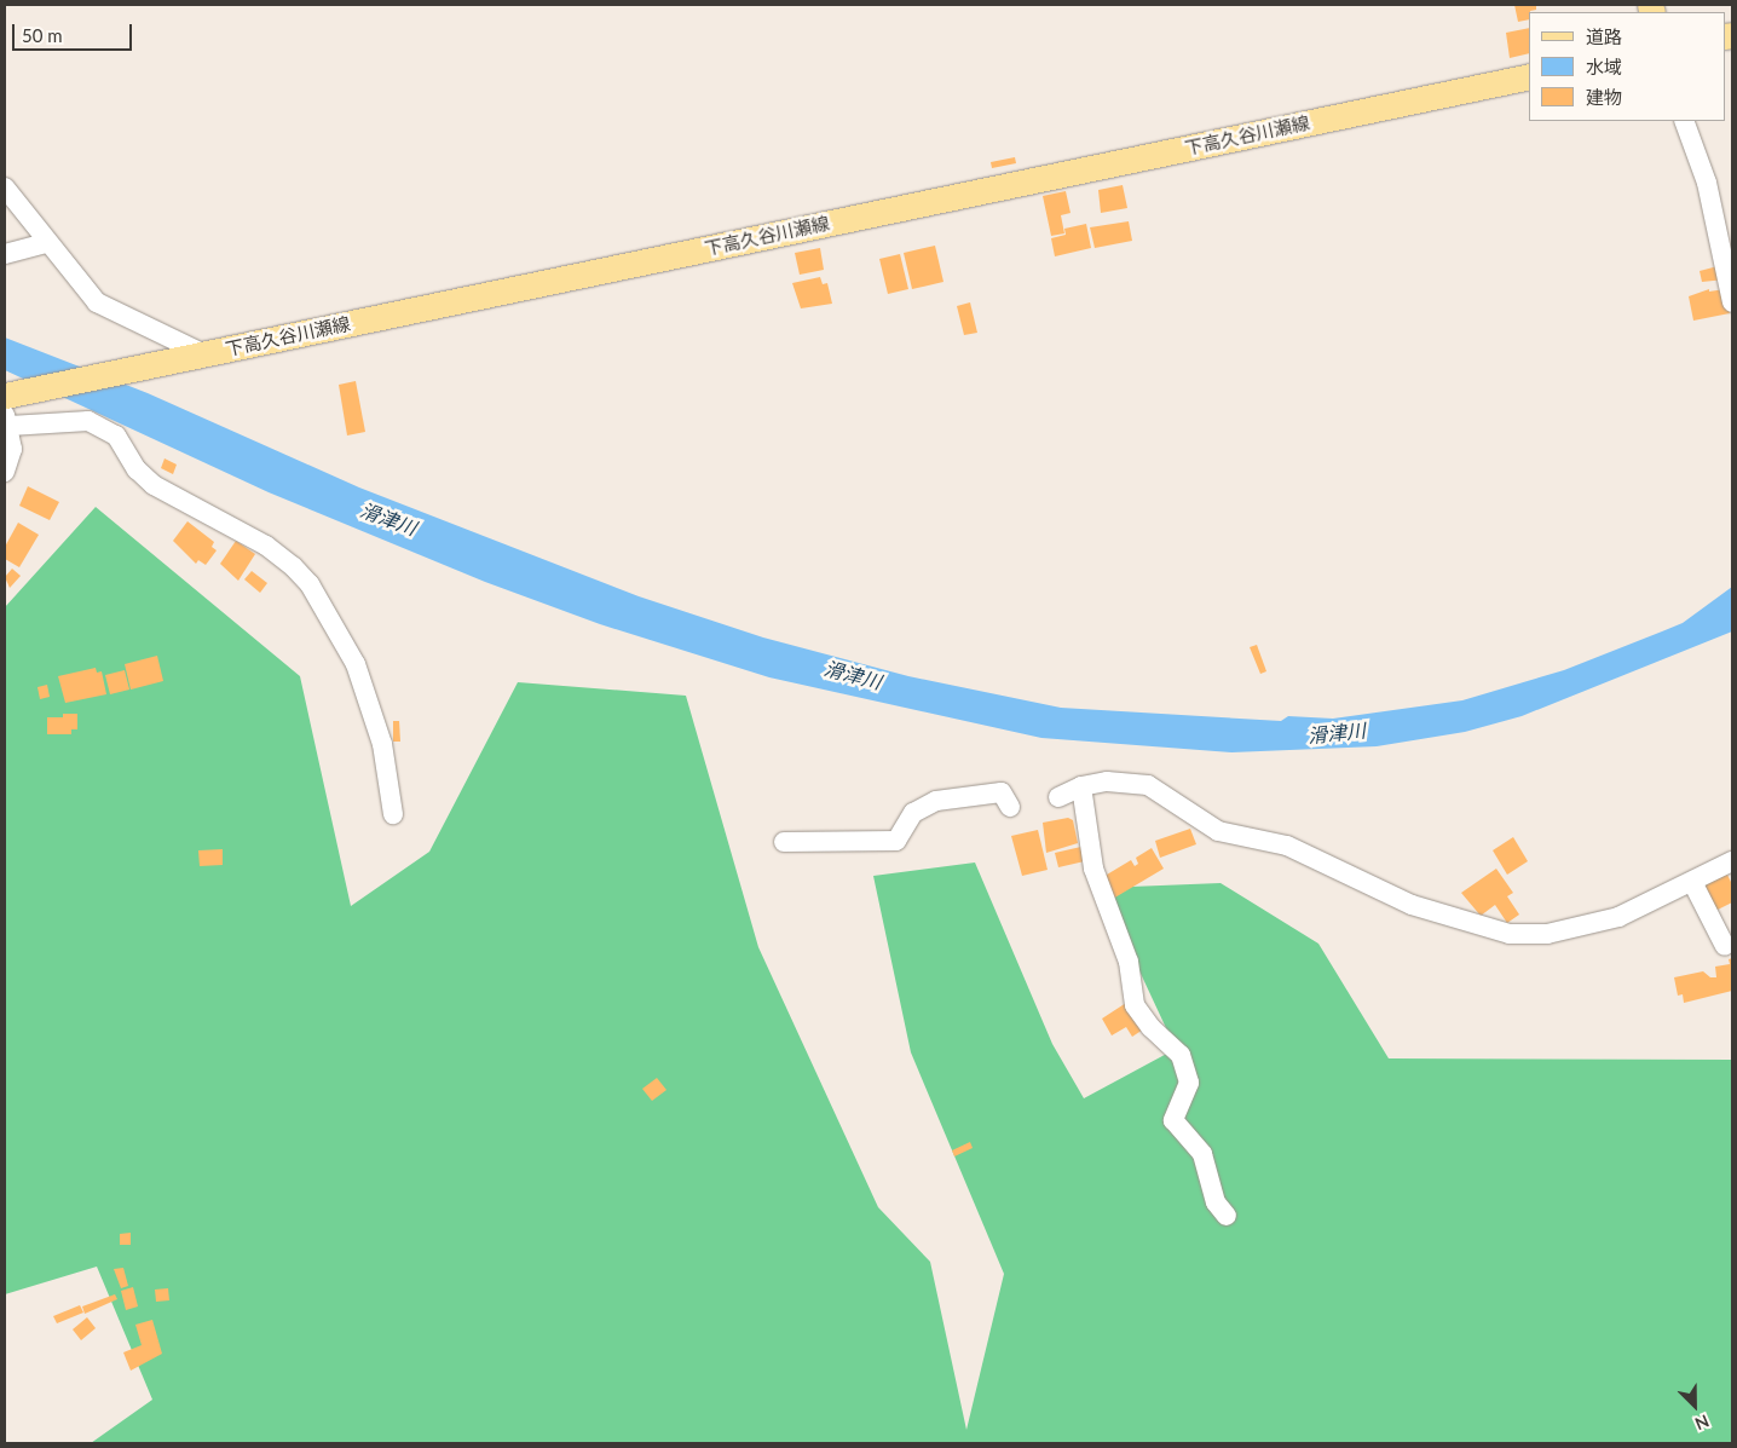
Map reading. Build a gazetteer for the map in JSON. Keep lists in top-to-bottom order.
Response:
{
  "streets": {
    "main road": ["下高久谷川瀬線"]
  },
  "water": ["滑津川"],
  "legend": ["道路", "水域", "建物"],
  "scale_bar": "50 m",
  "north": "bottom right"
}
